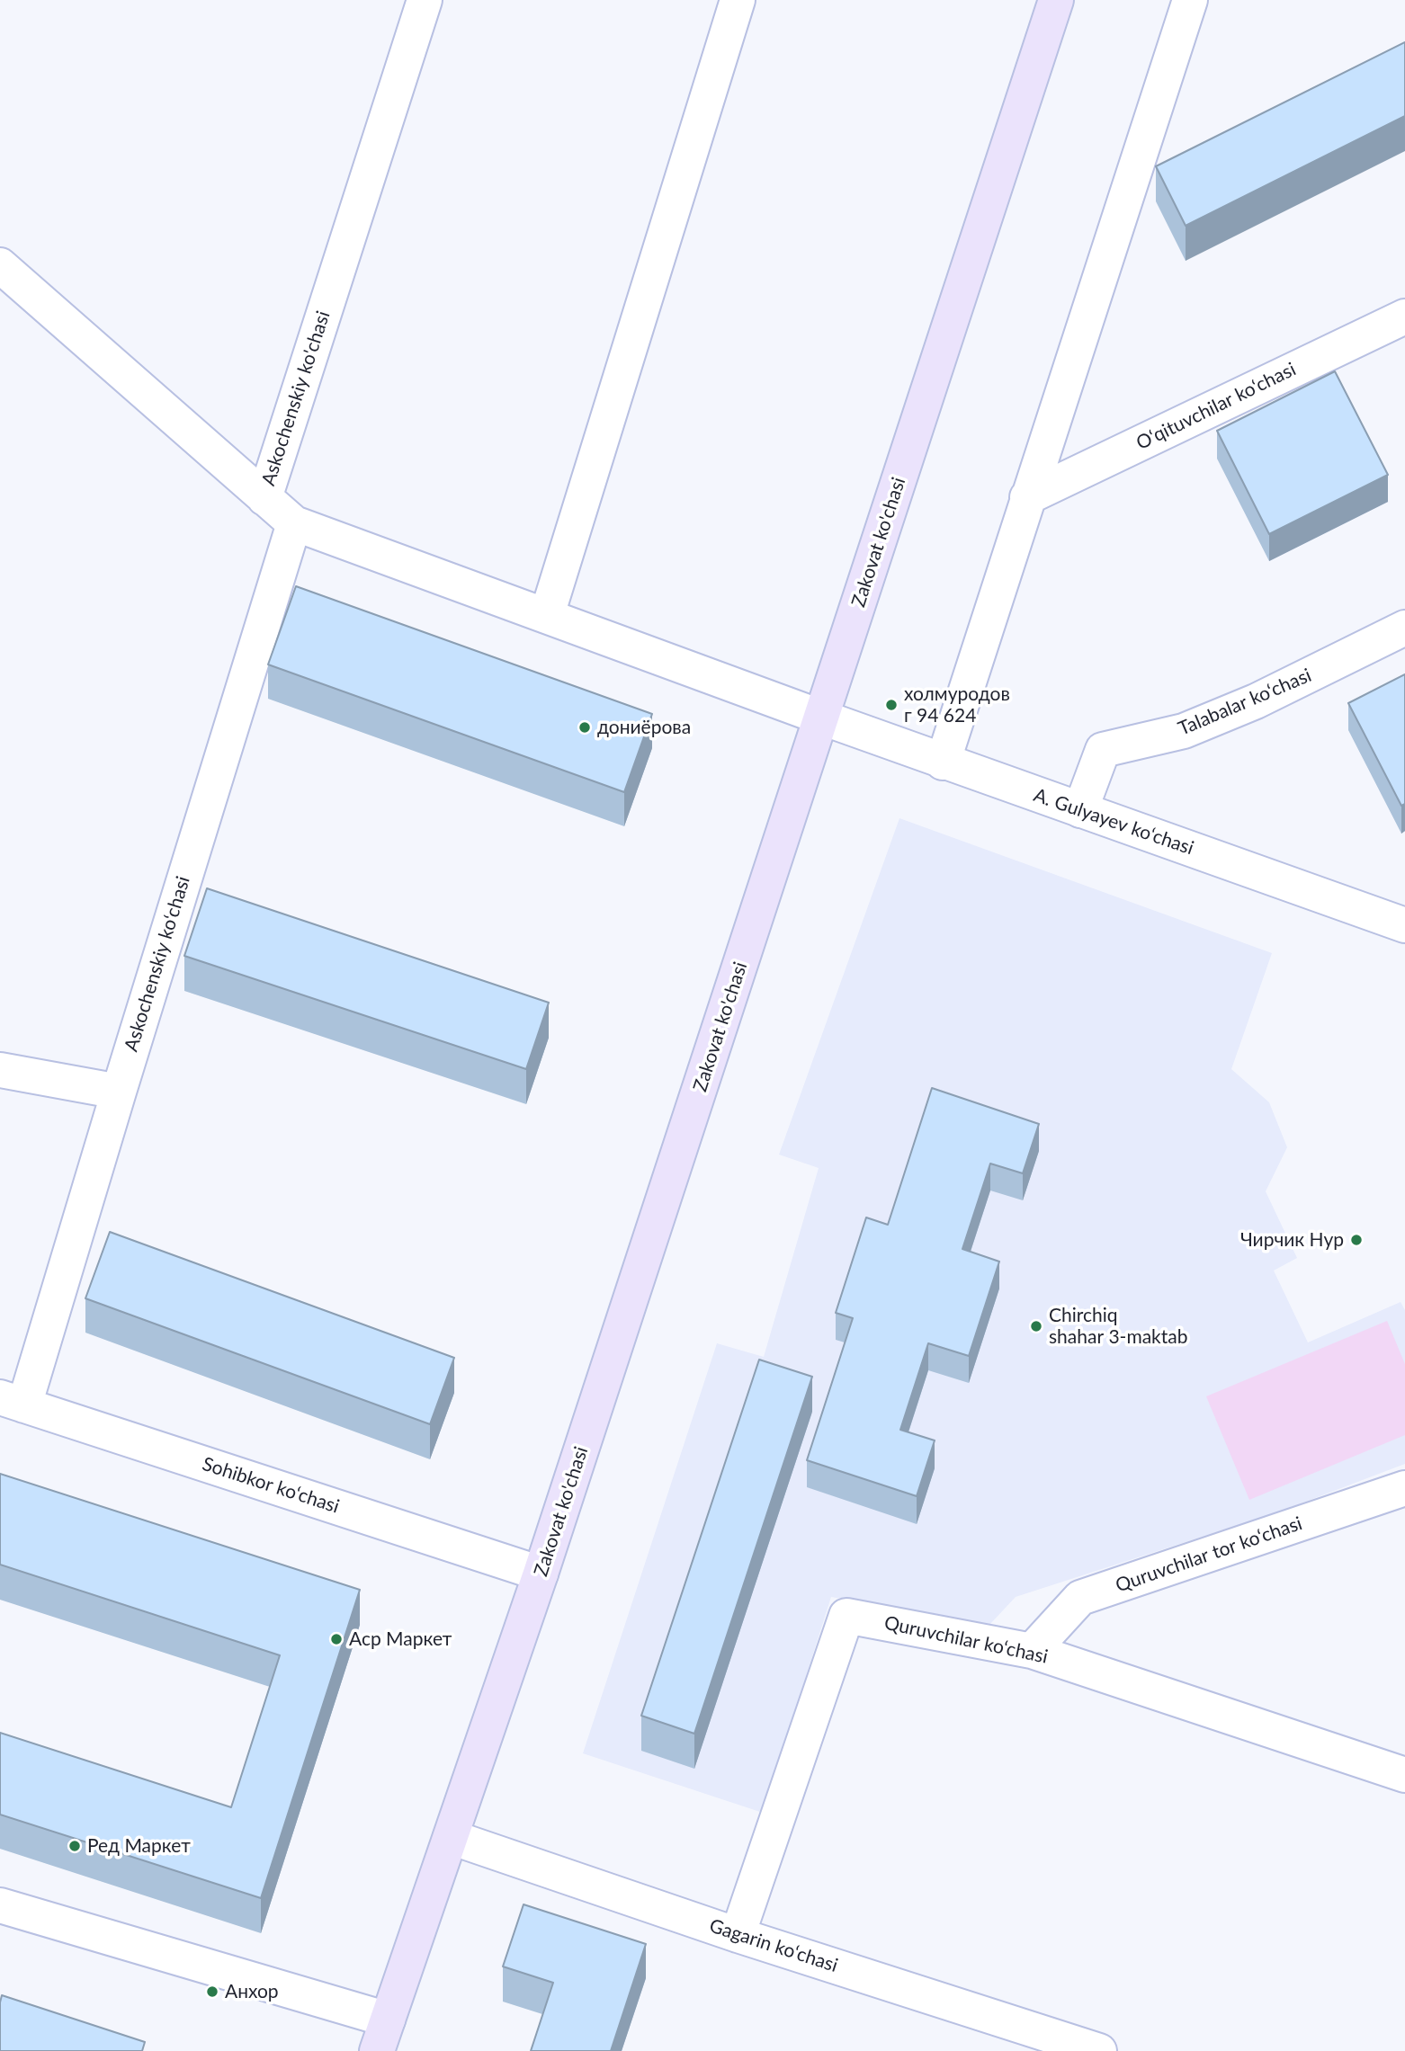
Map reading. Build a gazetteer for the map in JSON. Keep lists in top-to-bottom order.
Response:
{
  "streets": {
    "main road": ["Zakovat ko'chasi"],
    "street": [
      "Askochenskiy ko'chasi",
      "O‘qituvchilar ko‘chasi",
      "Talabalar ko‘chasi",
      "A. Gulyayev ko‘chasi",
      "Askochenskiy ko‘chasi",
      "Sohibkor ko‘chasi",
      "Quruvchilar tor ko‘chasi",
      "Quruvchilar ko‘chasi",
      "Gagarin ko‘chasi"
    ]
  },
  "crossings": [
    ["Zakovat ko'chasi", "A. Gulyayev ko‘chasi"],
    ["Zakovat ko'chasi", "Sohibkor ko‘chasi"],
    ["Zakovat ko'chasi", "Gagarin ko‘chasi"],
    ["Talabalar ko‘chasi", "A. Gulyayev ko‘chasi"],
    ["A. Gulyayev ko‘chasi", "Askochenskiy ko‘chasi"],
    ["Askochenskiy ko‘chasi", "Sohibkor ko‘chasi"],
    ["Quruvchilar tor ko‘chasi", "Quruvchilar ko‘chasi"],
    ["Quruvchilar ko‘chasi", "Gagarin ko‘chasi"]
  ],
  "places": [
    "холмуродов г 94 624",
    "дониёрова",
    "Чирчик Нур",
    "Chirchiq shahar 3-maktab",
    "Аср Маркет",
    "Ред Маркет",
    "Анхор"
  ]
}
